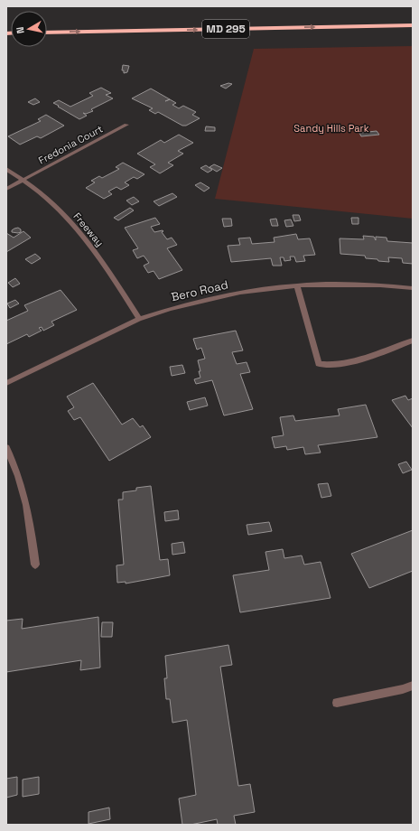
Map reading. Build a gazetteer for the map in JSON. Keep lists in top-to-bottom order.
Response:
{
  "streets": {
    "highway": ["MD 295"],
    "street": ["Fredonia Court", "Freeway", "Bero Road"]
  },
  "crossings": [
    ["Fredonia Court", "Freeway"],
    ["Freeway", "Bero Road"]
  ],
  "parks": ["Sandy Hills Park"],
  "north": "left"
}
